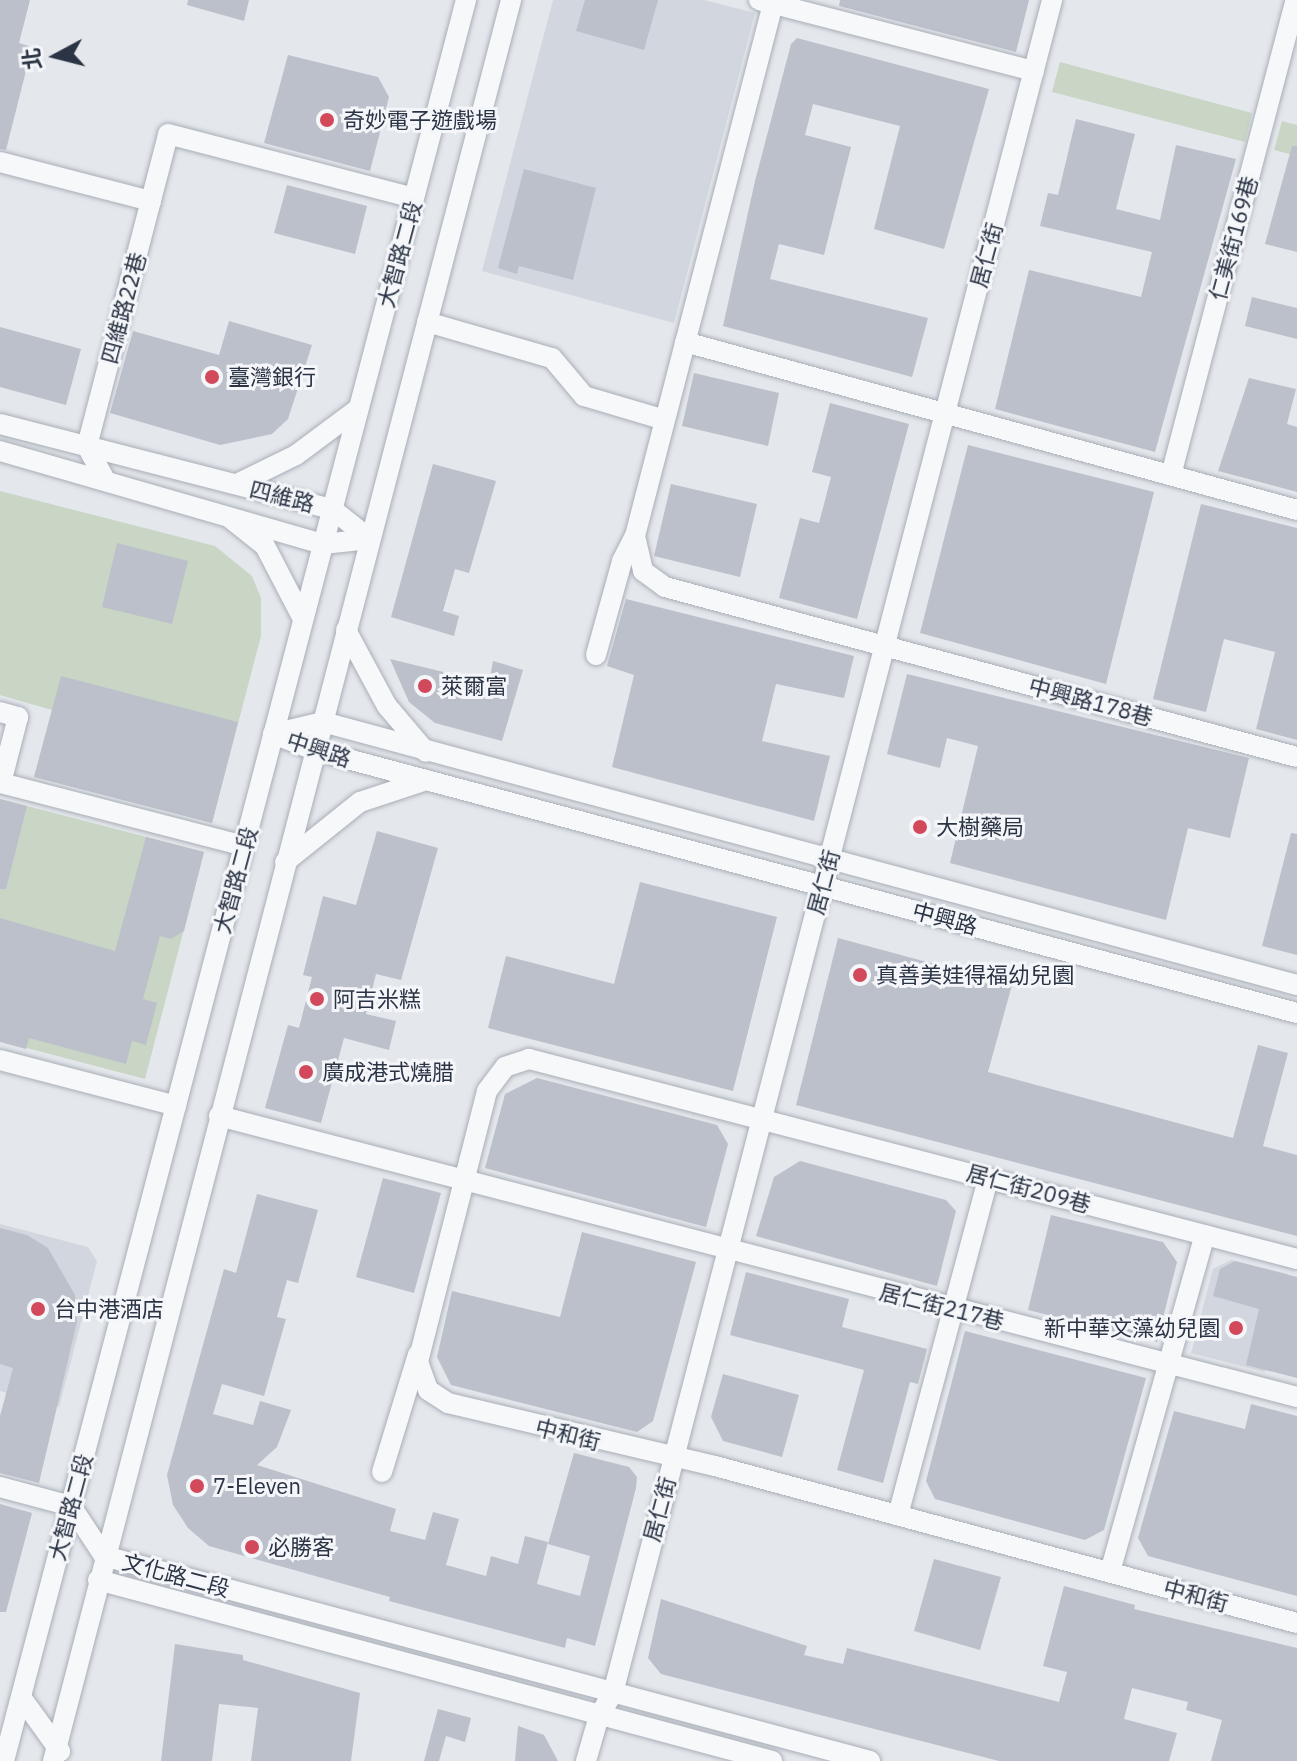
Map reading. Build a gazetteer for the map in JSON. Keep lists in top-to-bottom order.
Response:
{
  "streets": {
    "street": [
      "仁美街169巷",
      "大智路二段",
      "居仁街",
      "四維路22巷",
      "四維路",
      "中興路178巷",
      "中興路",
      "居仁街209巷",
      "居仁街217巷",
      "中和街",
      "文化路二段"
    ]
  },
  "crossings": [
    ["大智路二段", "四維路22巷"],
    ["大智路二段", "四維路"],
    ["大智路二段", "中興路"],
    ["大智路二段", "居仁街217巷"],
    ["大智路二段", "文化路二段"],
    ["居仁街", "中興路178巷"],
    ["居仁街", "中興路"],
    ["居仁街", "居仁街209巷"],
    ["居仁街", "居仁街217巷"],
    ["居仁街", "中和街"],
    ["居仁街", "文化路二段"],
    ["四維路22巷", "四維路"]
  ],
  "places": [
    "奇妙電子遊戲場",
    "臺灣銀行",
    "萊爾富",
    "大樹藥局",
    "真善美娃得福幼兒園",
    "阿吉米糕",
    "廣成港式燒腊",
    "台中港酒店",
    "新中華文藻幼兒園",
    "7-Eleven",
    "必勝客"
  ],
  "north": "left"
}
